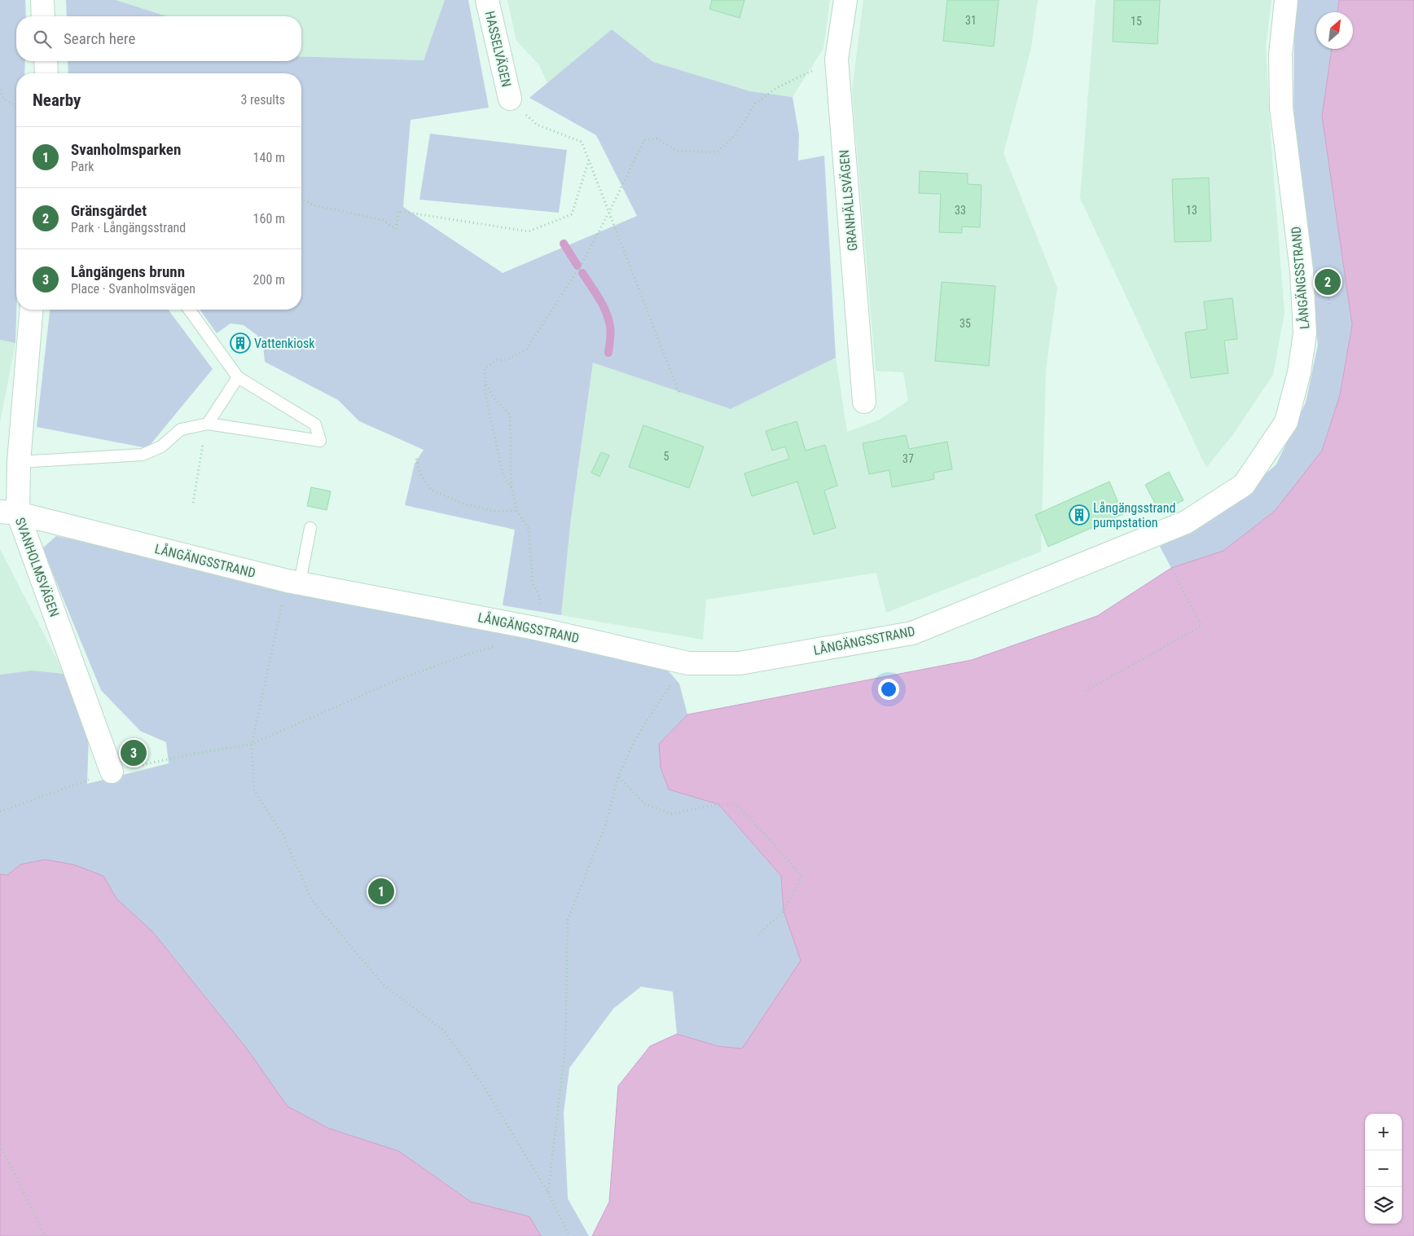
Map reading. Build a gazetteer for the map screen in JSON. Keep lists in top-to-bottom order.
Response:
{
  "streets": {
    "street": [
      "HASSELVÄGEN",
      "GRANHÄLLSVÄGEN",
      "LÅNGÄNGSSTRAND",
      "SVANHOLMSVÄGEN"
    ]
  },
  "crossings": [
    ["LÅNGÄNGSSTRAND", "SVANHOLMSVÄGEN"]
  ],
  "places": {
    "building": ["Vattenkiosk", "Långängsstrand pumpstation"]
  },
  "house_numbers": [
    "31",
    "15",
    "33",
    "13",
    "35",
    "5",
    "37"
  ],
  "north": "top right",
  "page": {
    "search": "Search here",
    "heading": ["Nearby", "3 results"],
    "list": [
      {
        "mark": "1",
        "name": "Svanholmsparken",
        "note": "Park",
        "value": "140 m"
      },
      {
        "mark": "2",
        "name": "Gränsgärdet",
        "note": "Park · Långängsstrand",
        "value": "160 m"
      },
      {
        "mark": "3",
        "name": "Långängens brunn",
        "note": "Place · Svanholmsvägen",
        "value": "200 m"
      }
    ],
    "pins": ["2", "3", "1"],
    "map_buttons": ["+", "−"]
  }
}
